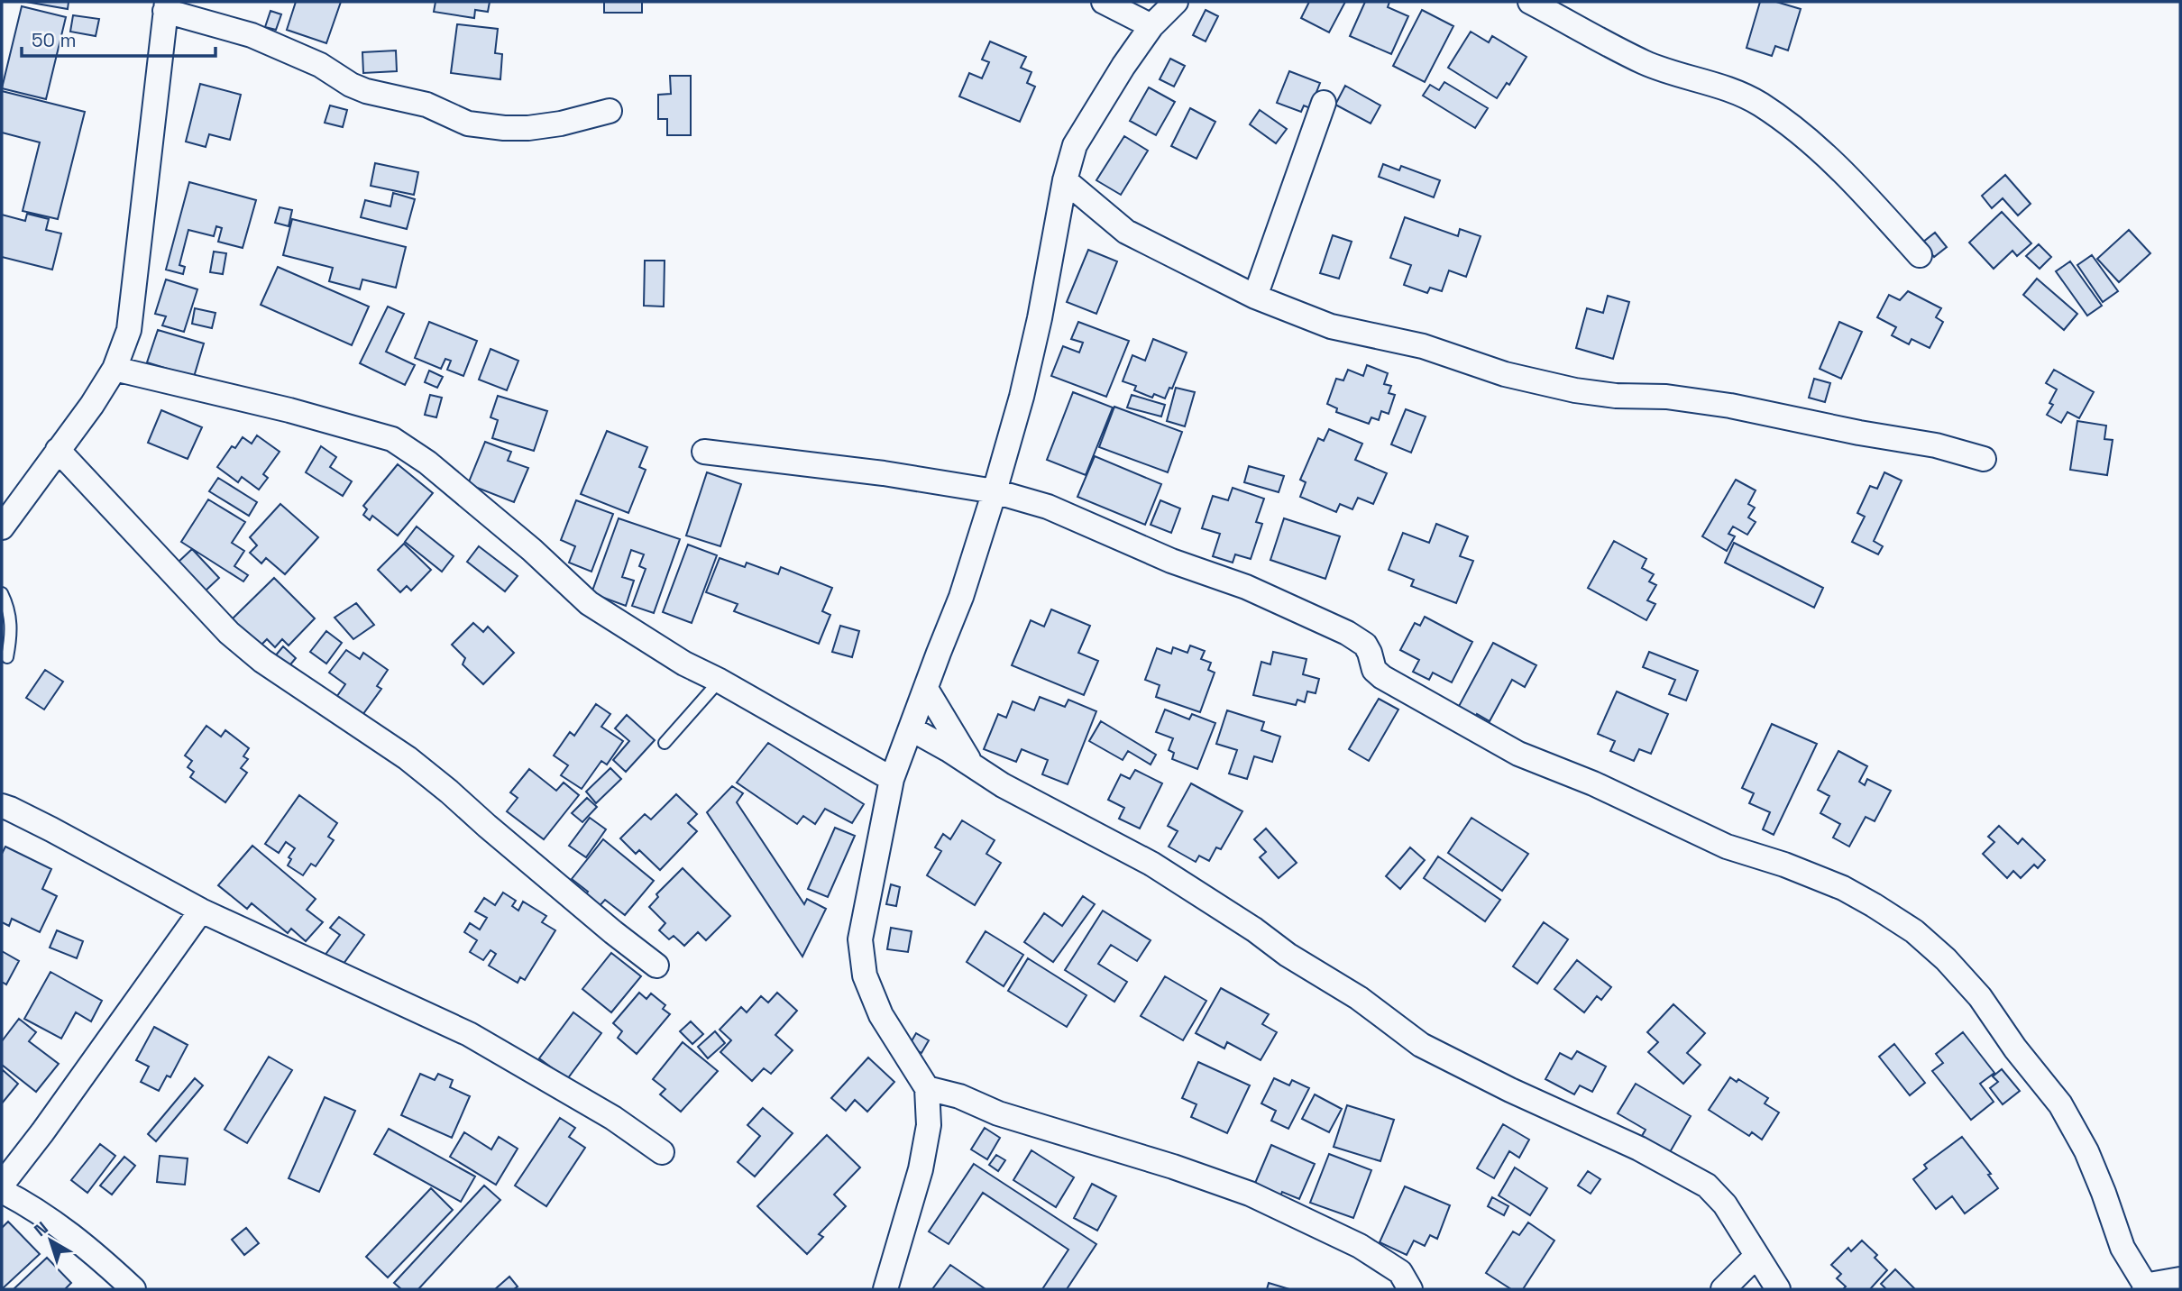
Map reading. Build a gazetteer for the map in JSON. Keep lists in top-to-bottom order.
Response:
{
  "scale_bar": "50 m",
  "north": "top left"
}
